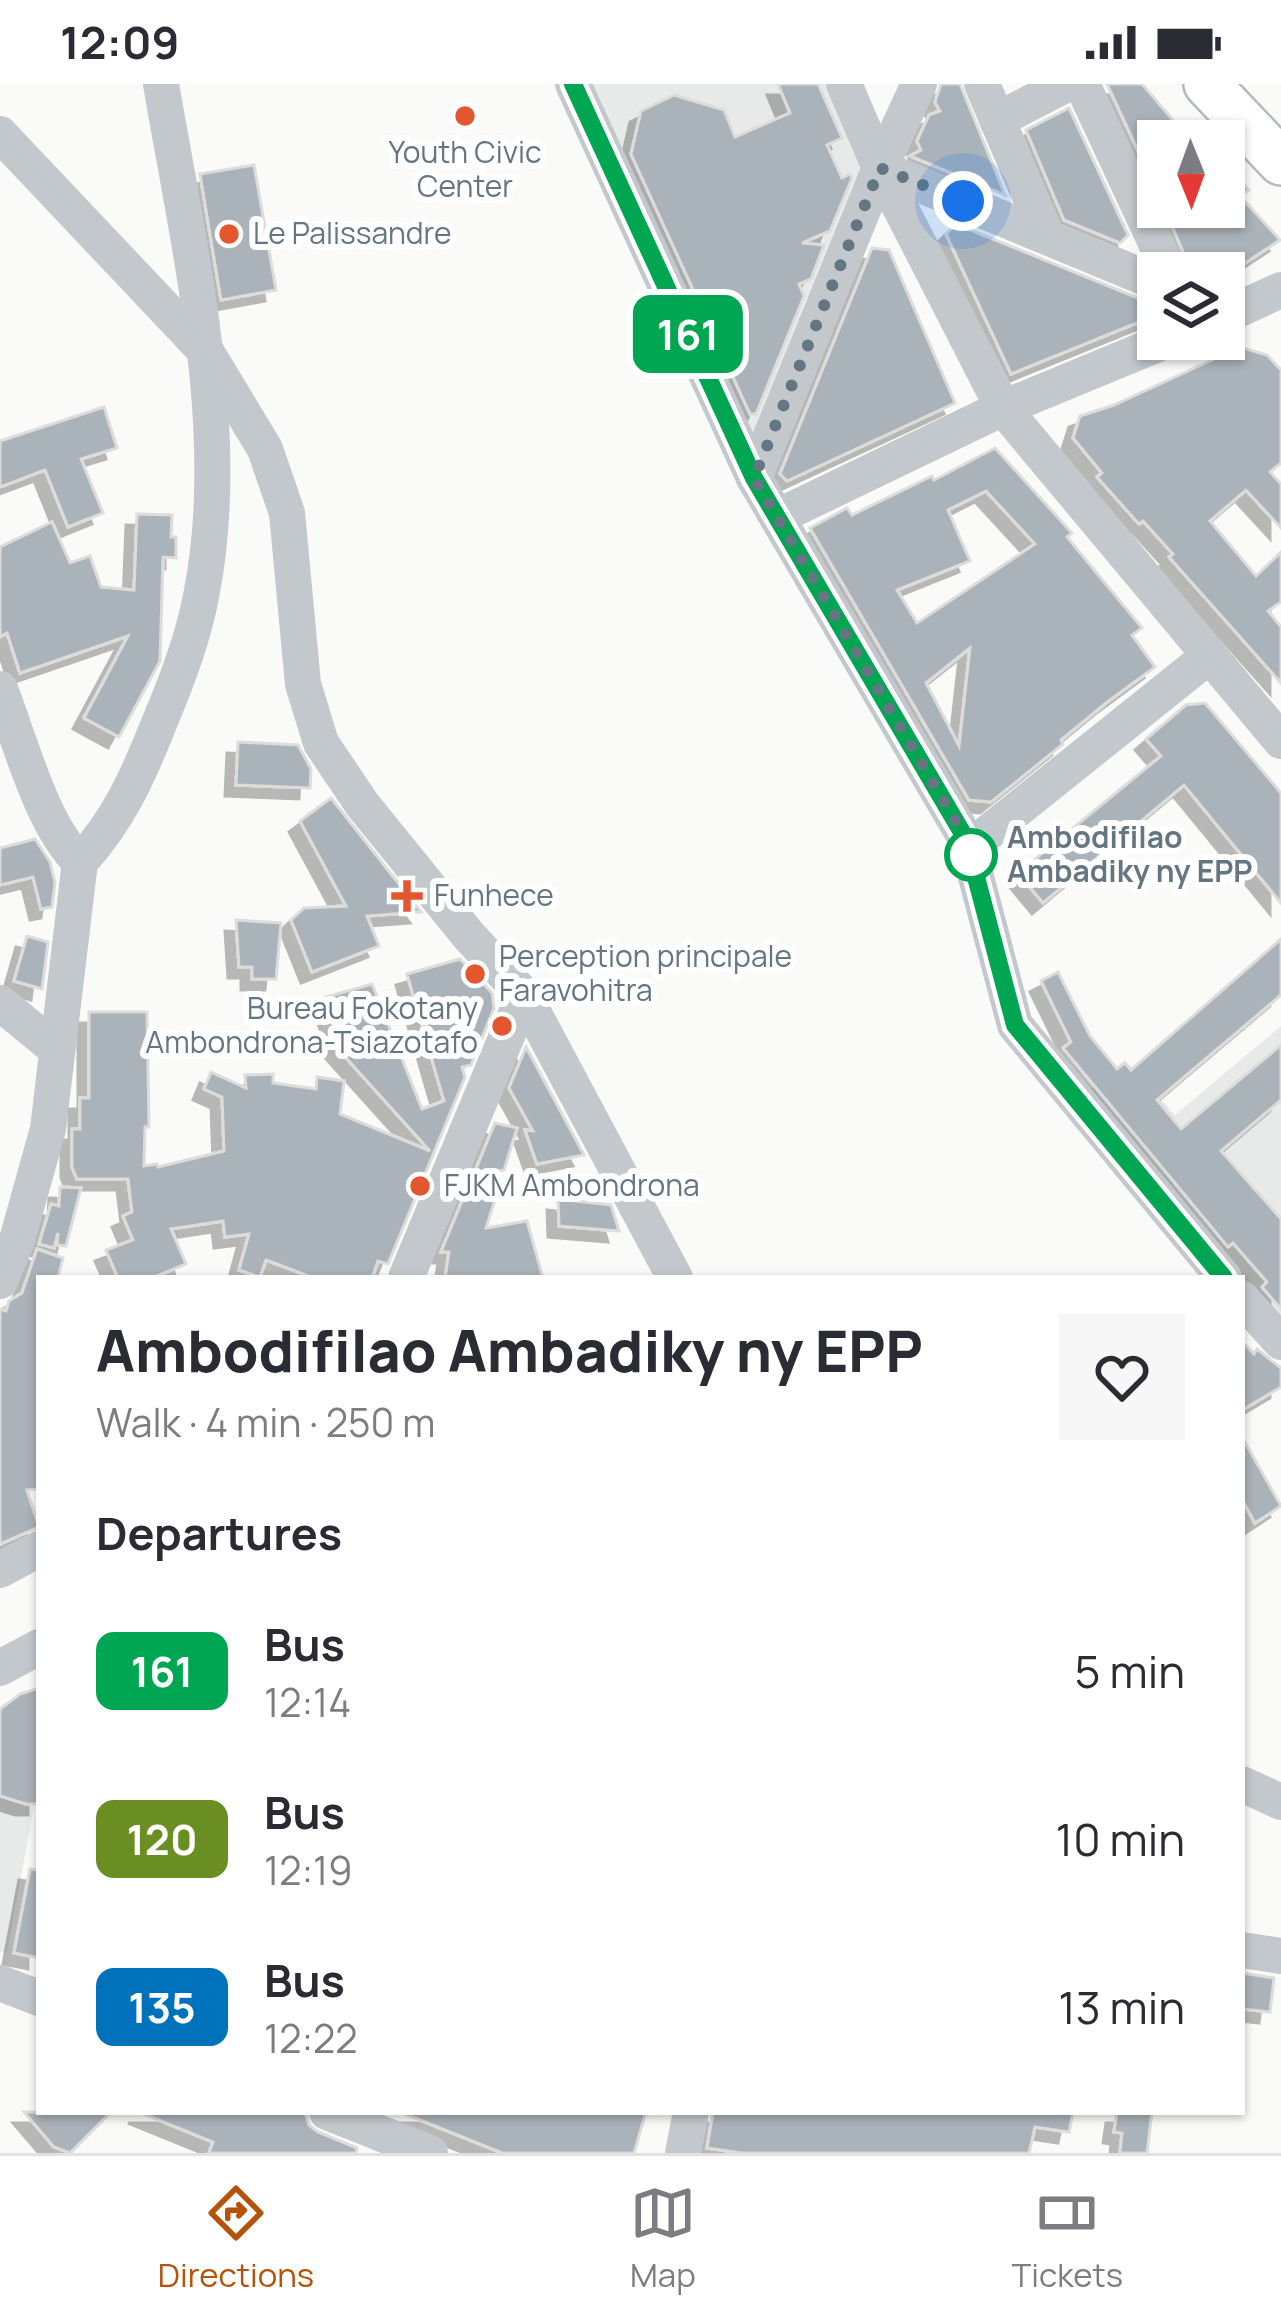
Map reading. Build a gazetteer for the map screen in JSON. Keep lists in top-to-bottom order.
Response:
{
  "places": {
    "other": [
      "Youth Civic Center",
      "Le Palissandre",
      "Ambodifilao Ambadiky ny EPP",
      "Perception principale Faravohitra",
      "Bureau Fokotany Ambondrona-Tsiazotafo",
      "FJKM Ambondrona"
    ],
    "health": ["Funhece"]
  },
  "lines": ["bus line 161"],
  "north": "bottom",
  "page": {
    "status": "12:09",
    "on_map": "161",
    "heading": [
      ["Ambodifilao Ambadiky ny EPP", "Walk · 4 min · 250 m"],
      "Departures"
    ],
    "list": [
      {
        "mark": "161",
        "name": "Bus",
        "note": "12:14",
        "value": "5 min"
      },
      {
        "mark": "120",
        "name": "Bus",
        "note": "12:19",
        "value": "10 min"
      },
      {
        "mark": "135",
        "name": "Bus",
        "note": "12:22",
        "value": "13 min"
      }
    ],
    "tabs": ["Directions", "Map", "Tickets"]
  }
}
